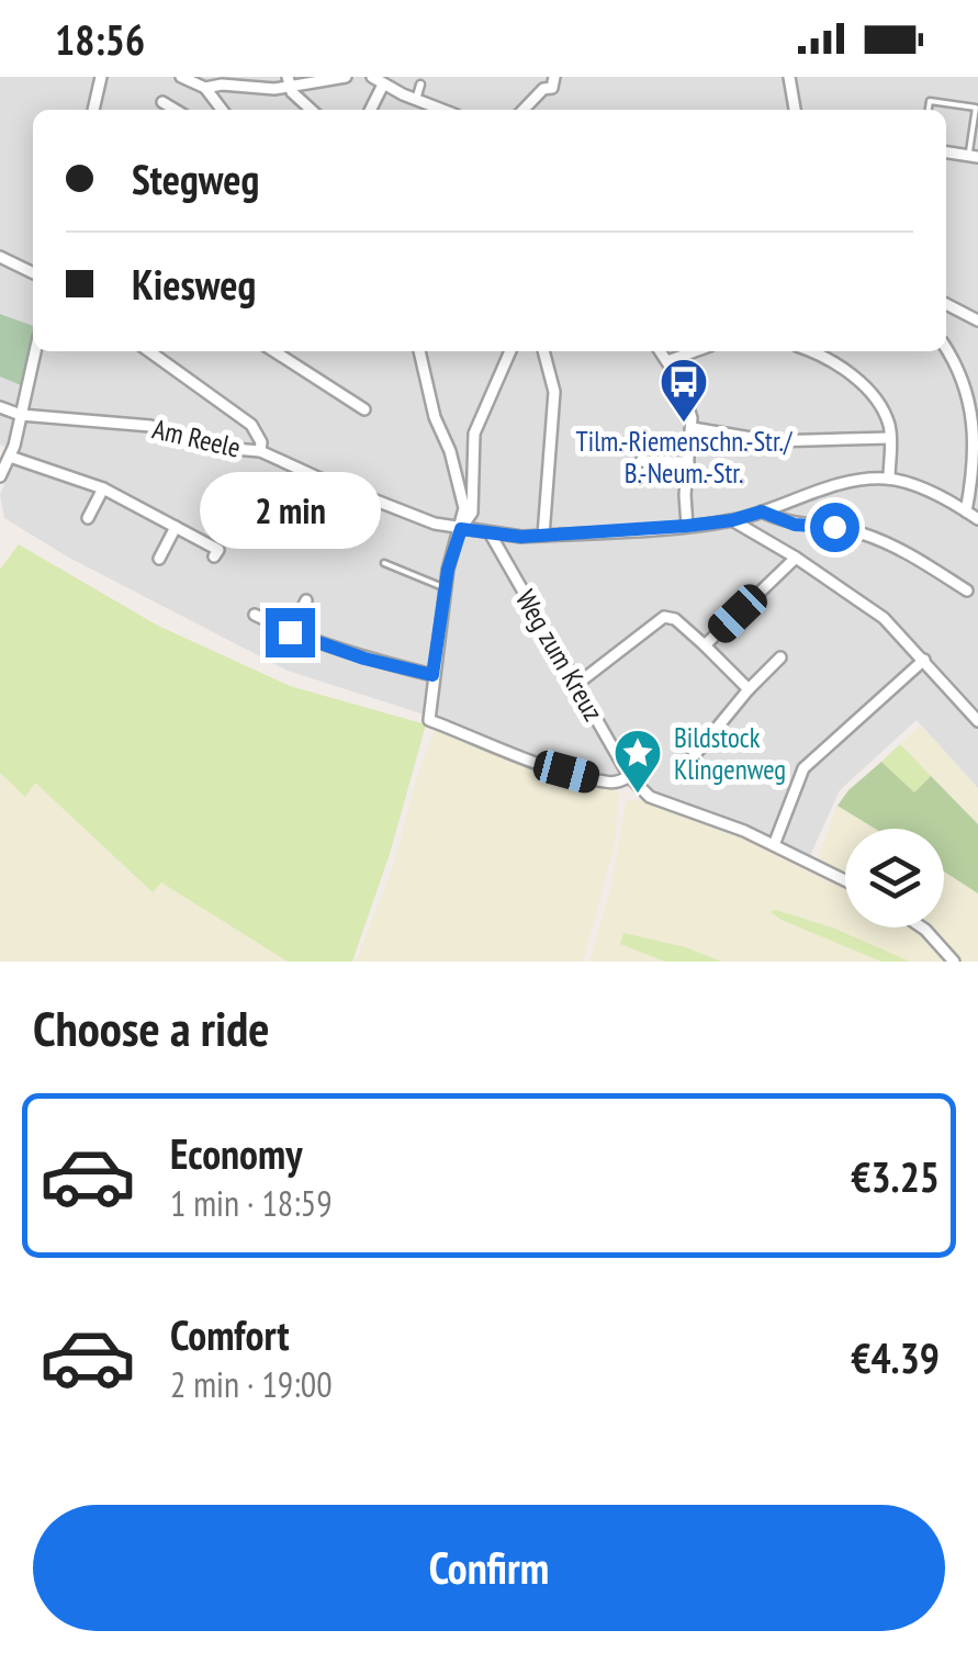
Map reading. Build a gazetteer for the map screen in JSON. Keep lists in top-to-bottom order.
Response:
{
  "streets": {
    "street": ["Am Reele", "Weg zum Kreuz"]
  },
  "crossings": [
    ["Am Reele", "Weg zum Kreuz"]
  ],
  "places": {
    "bus stop": ["Tilm.-Riemenschn.-Str./ B.-Neum.-Str."],
    "place": ["Bildstock Klingenweg"]
  },
  "page": {
    "status": "18:56",
    "banner": ["Stegweg", "Kiesweg"],
    "bubble": "2 min",
    "heading": "Choose a ride",
    "list": [
      {
        "name": "Economy",
        "note": "1 min · 18:59",
        "value": "€3.25"
      },
      {
        "name": "Comfort",
        "note": "2 min · 19:00",
        "value": "€4.39"
      }
    ],
    "buttons": "Confirm"
  }
}
